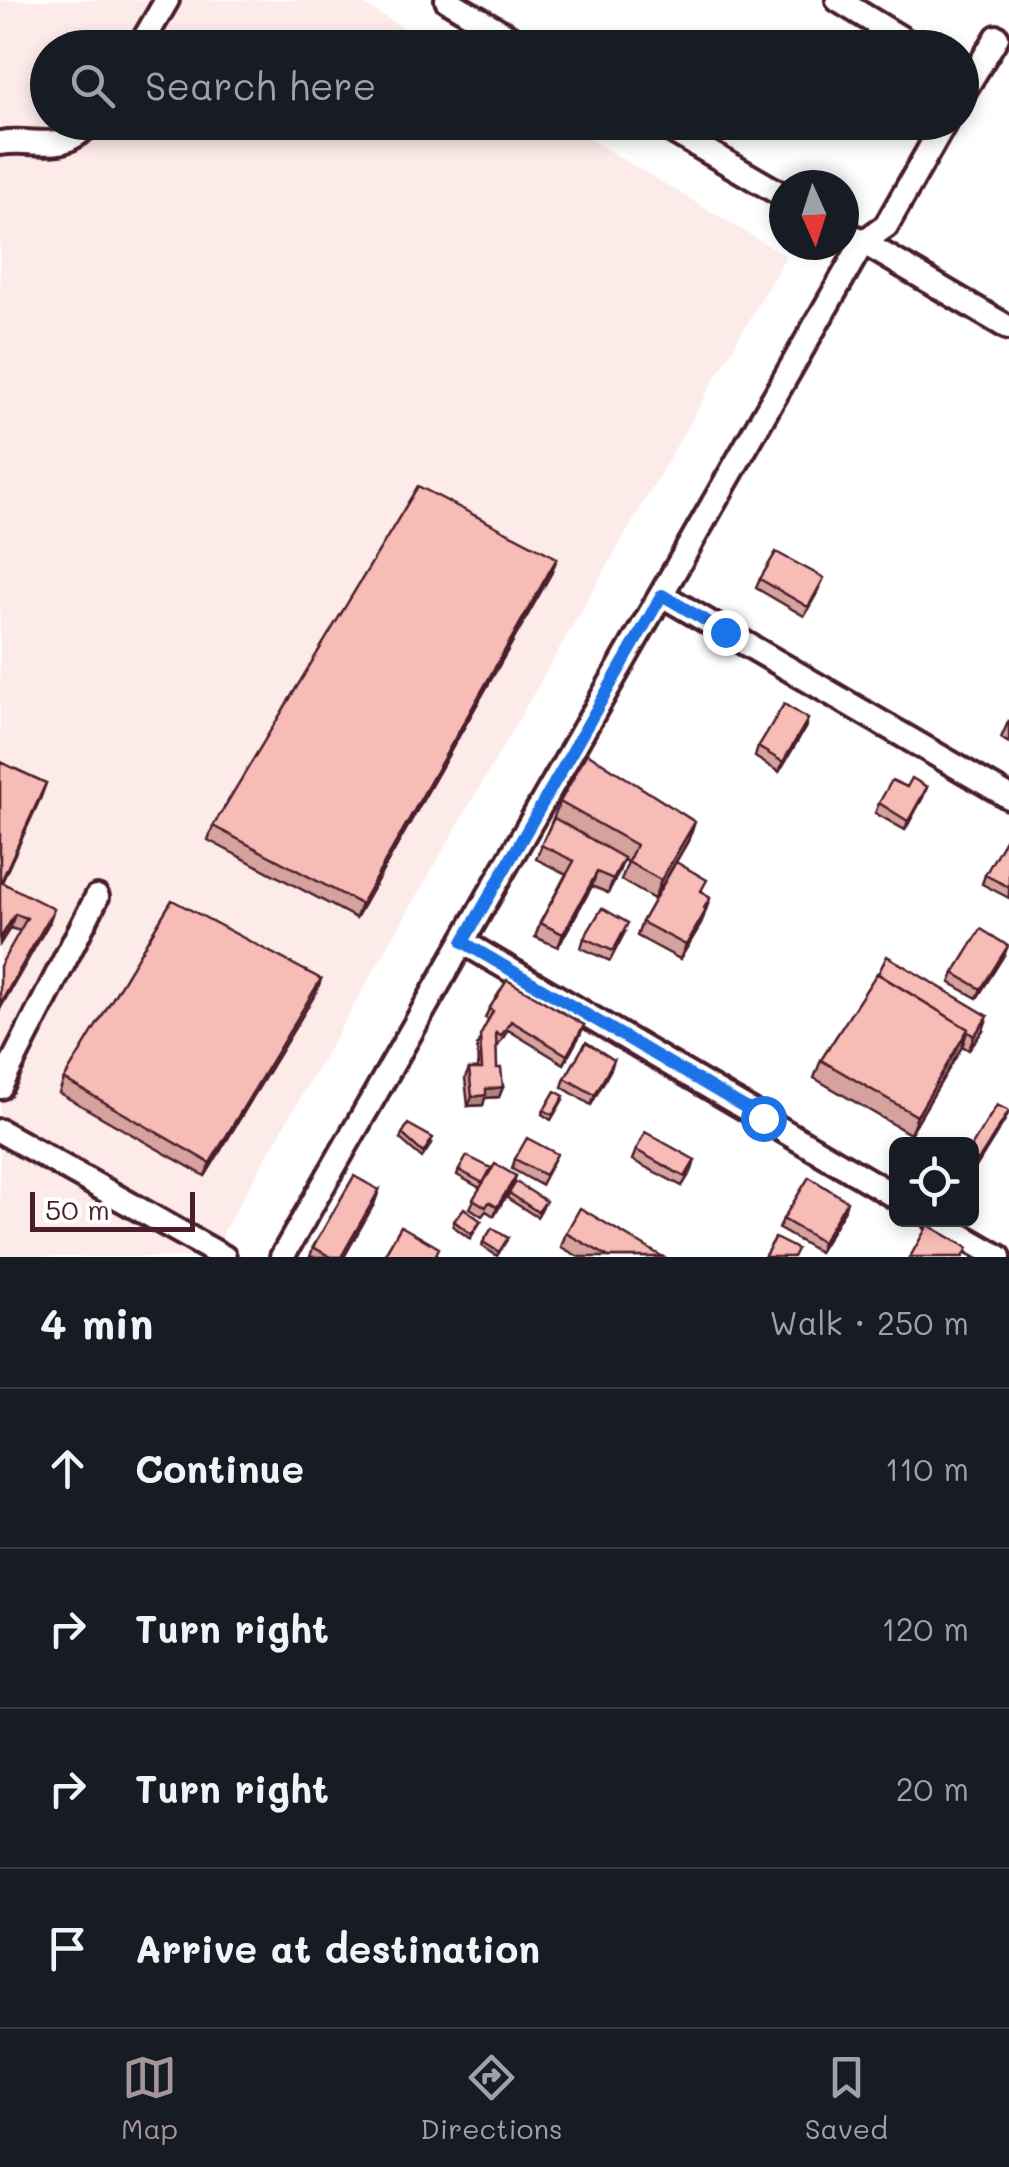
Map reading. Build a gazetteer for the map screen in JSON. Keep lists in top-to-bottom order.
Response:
{
  "scale_bar": "50 m",
  "north": "bottom",
  "page": {
    "search": "Search here",
    "scale": "50 m",
    "heading": ["4 min", "Walk · 250 m"],
    "list": [
      ["Continue", "110 m"],
      ["Turn right", "120 m"],
      ["Turn right", "20 m"],
      "Arrive at destination"
    ],
    "nav": ["Map", "Directions", "Saved"]
  }
}
